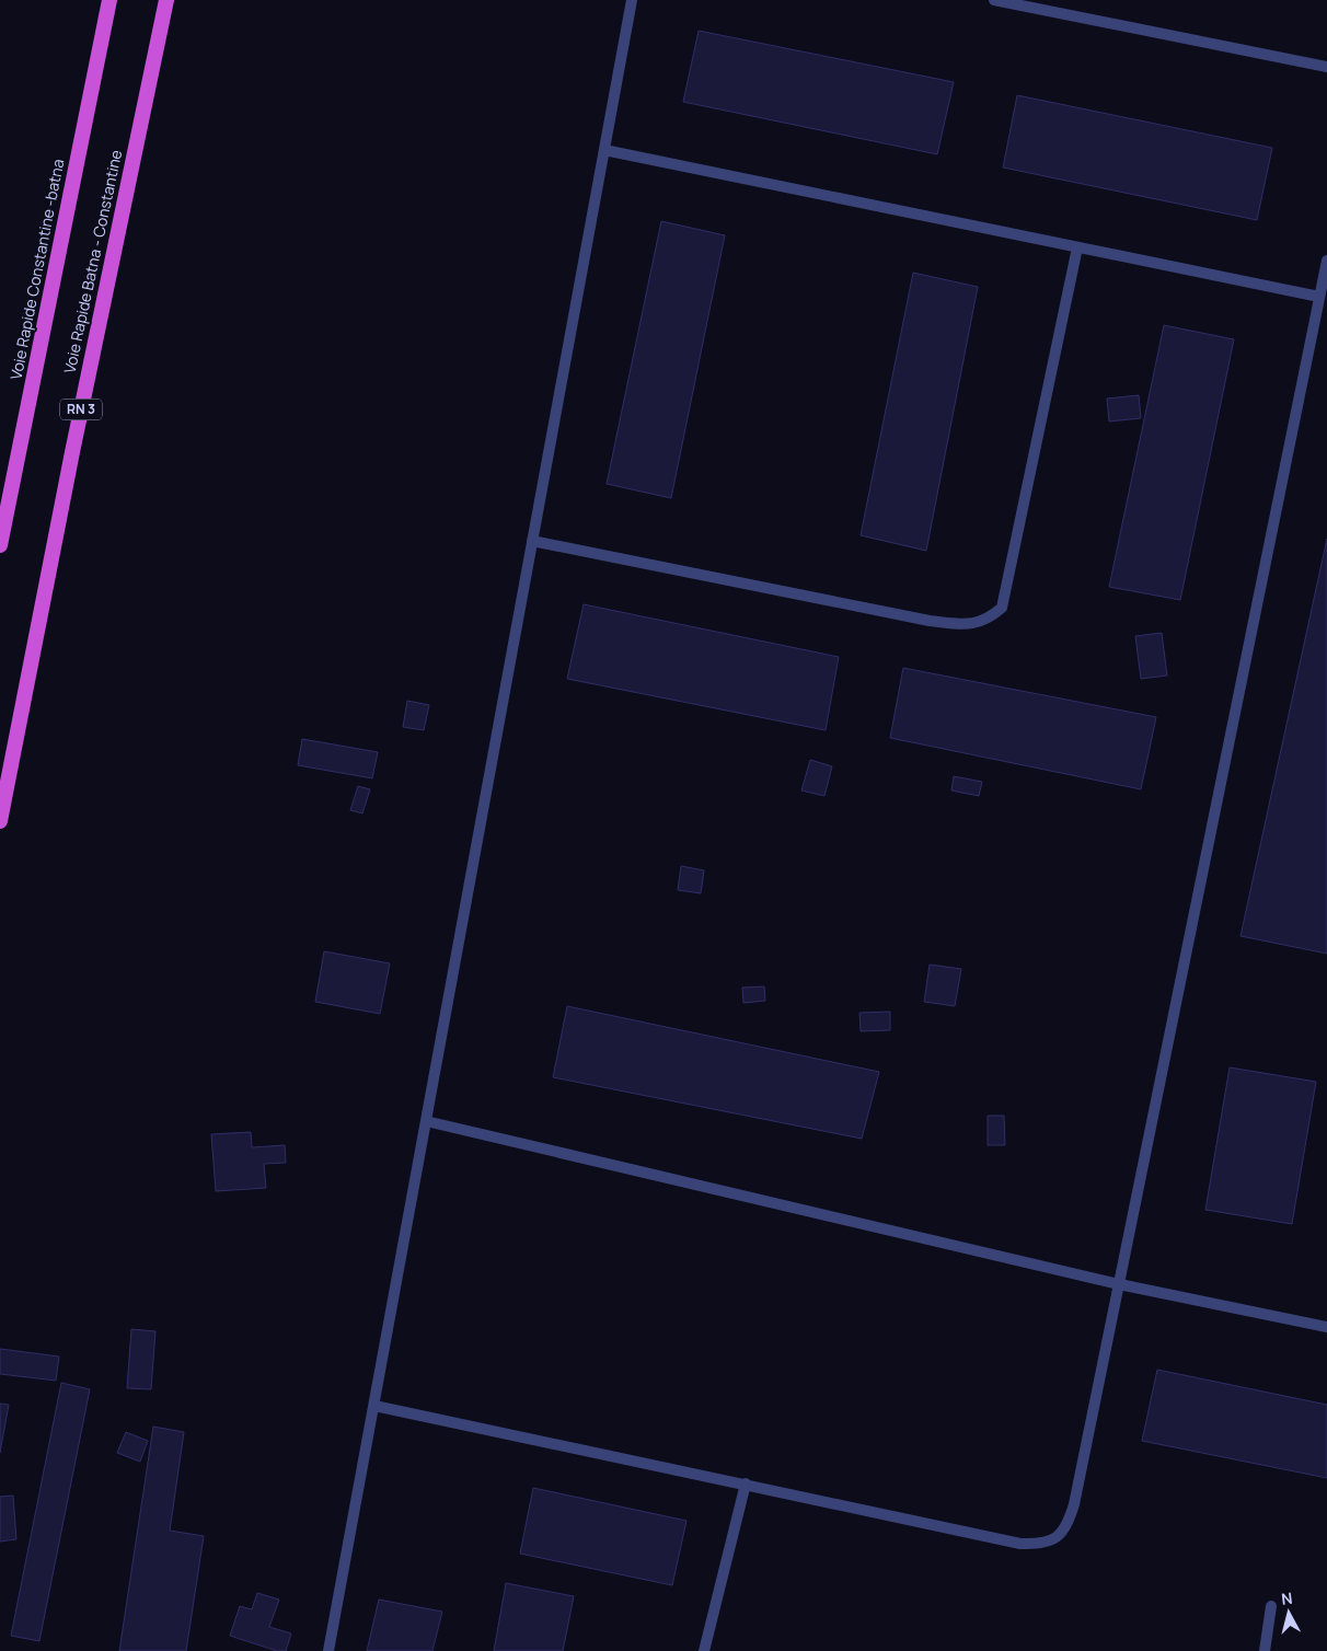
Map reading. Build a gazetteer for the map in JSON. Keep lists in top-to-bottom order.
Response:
{
  "streets": {
    "highway": ["Voie Rapide Batna - Constantine", "Voie Rapide Constantine -batna", "RN 3"]
  },
  "north": "top"
}
